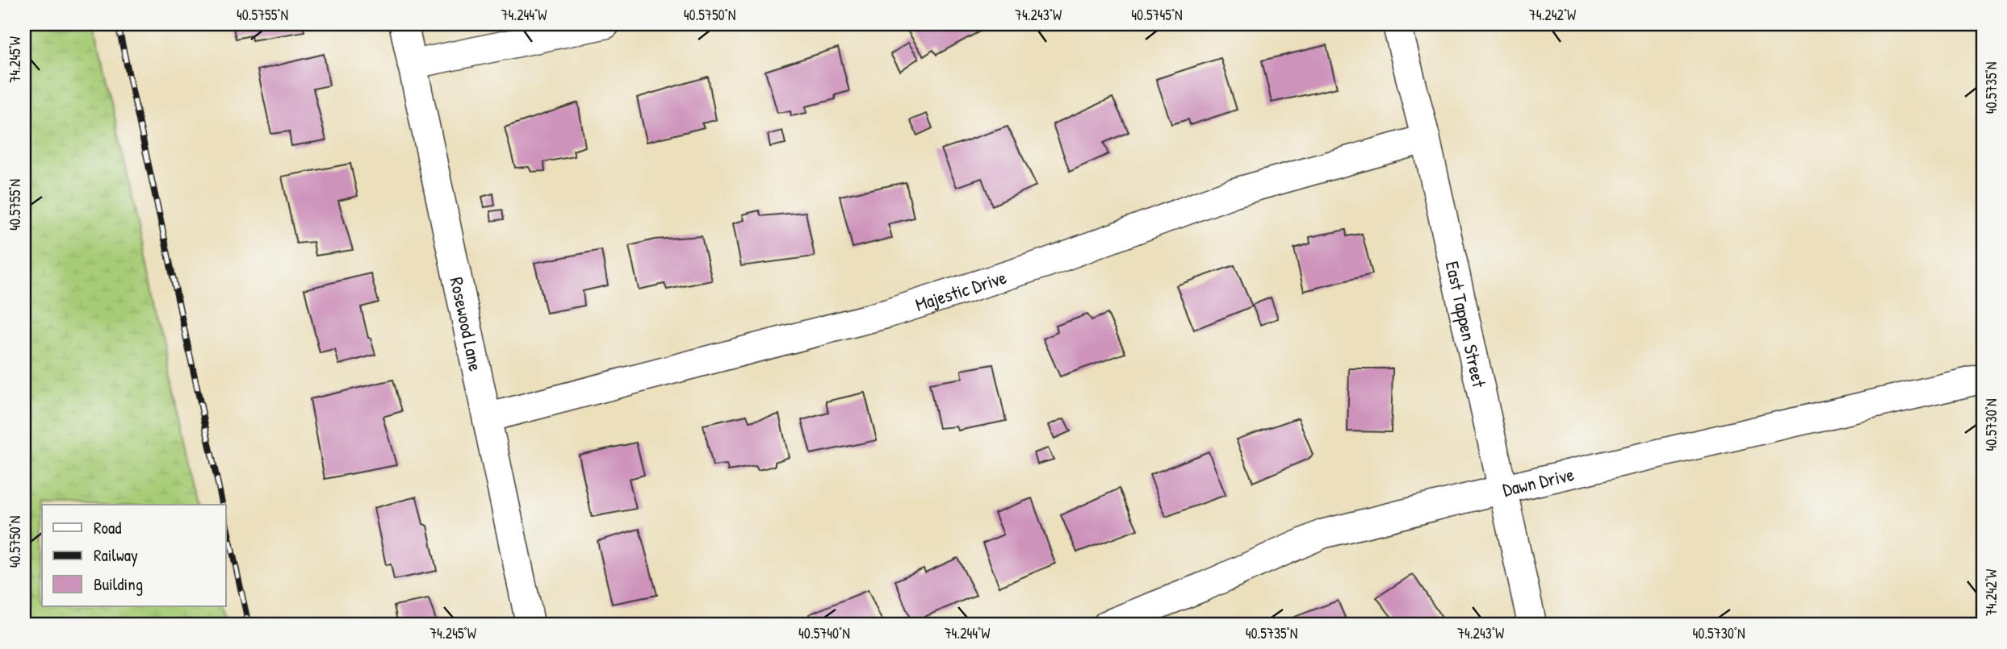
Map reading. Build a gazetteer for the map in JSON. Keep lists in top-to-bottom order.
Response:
{
  "streets": {
    "street": [
      "Majestic Drive",
      "Rosewood Lane",
      "East Tappen Street",
      "Dawn Drive"
    ]
  },
  "crossings": [
    ["Majestic Drive", "Rosewood Lane"],
    ["Majestic Drive", "East Tappen Street"],
    ["East Tappen Street", "Dawn Drive"]
  ],
  "legend": ["Road", "Railway", "Building"],
  "coordinates": [
    "40.5755°N",
    "74.244°W",
    "40.5750°N",
    "74.243°W",
    "40.5745°N",
    "74.242°W",
    "74.245°W",
    "40.5735°N",
    "40.5730°N",
    "40.5740°N"
  ]
}
